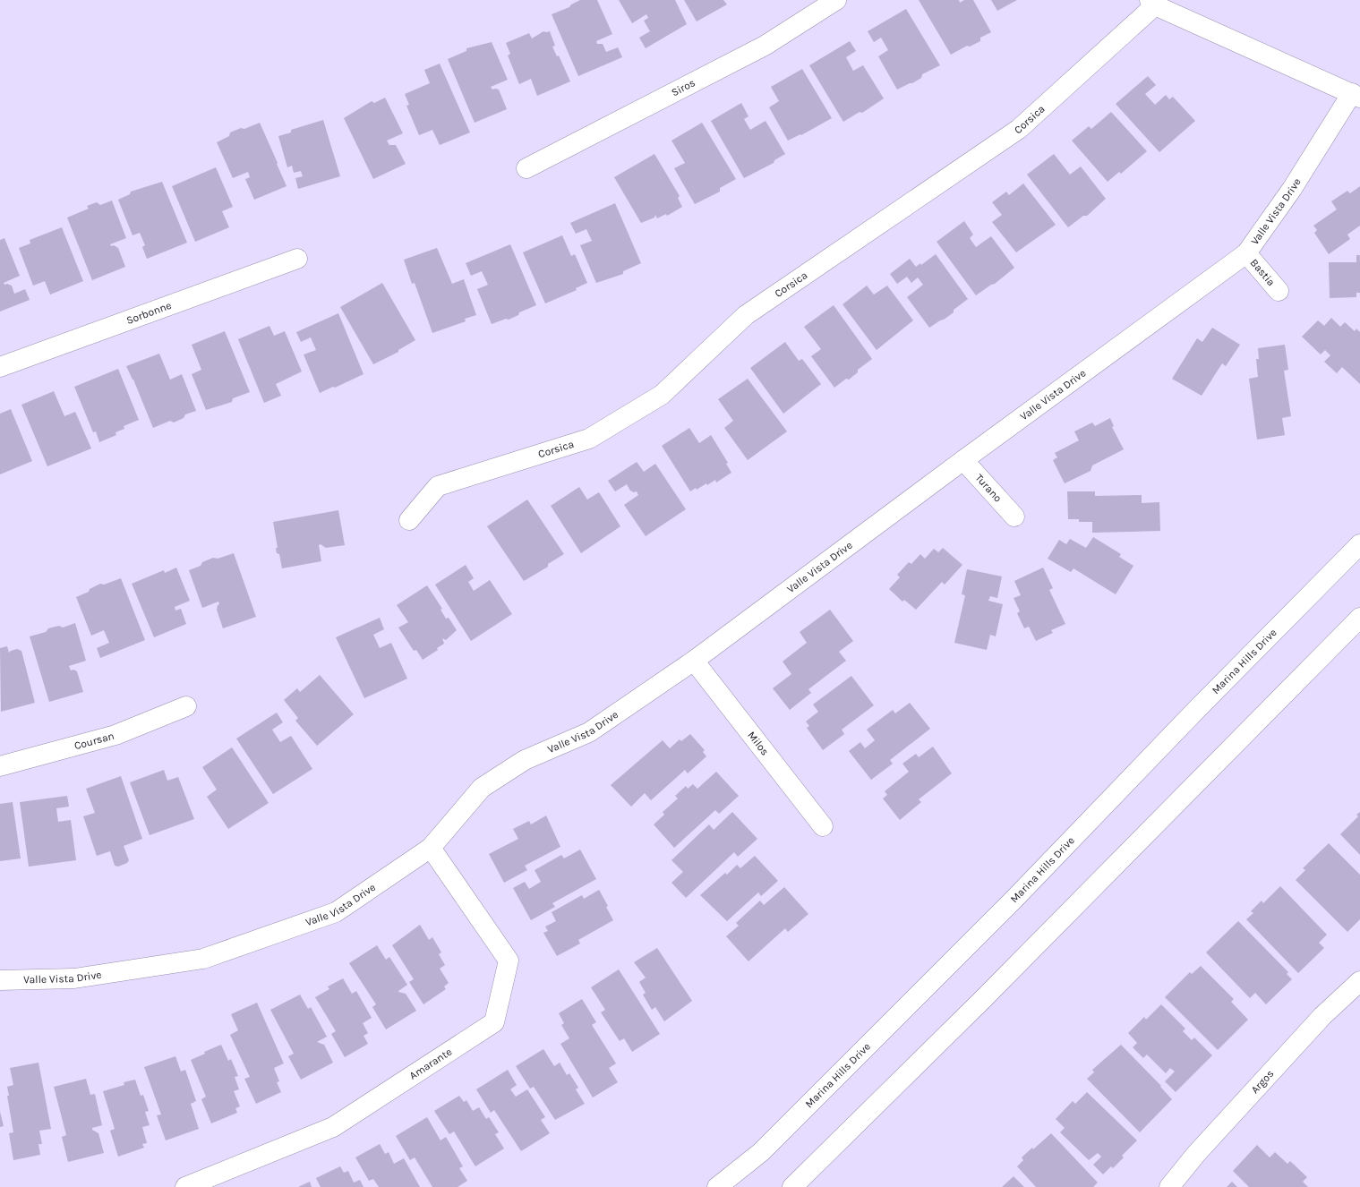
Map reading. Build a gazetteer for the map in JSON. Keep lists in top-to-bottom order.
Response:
{
  "streets": {
    "street": [
      "Siros",
      "Corsica",
      "Valle Vista Drive",
      "Bastia",
      "Sorbonne",
      "Turano",
      "Marina Hills Drive",
      "Coursan",
      "Milos",
      "Amarante",
      "Argos"
    ]
  },
  "crossings": [
    ["Corsica", "Valle Vista Drive"],
    ["Valle Vista Drive", "Bastia"],
    ["Valle Vista Drive", "Turano"],
    ["Valle Vista Drive", "Milos"],
    ["Valle Vista Drive", "Amarante"]
  ]
}
